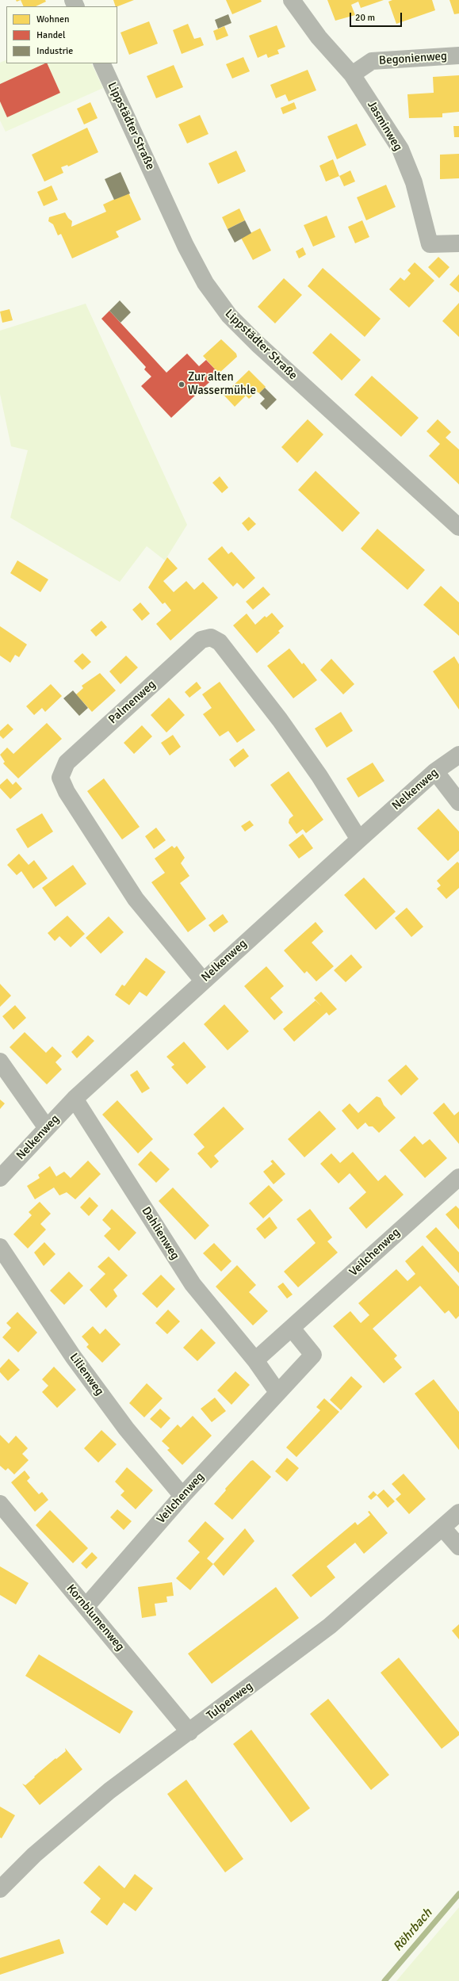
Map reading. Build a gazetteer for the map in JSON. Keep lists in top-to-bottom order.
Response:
{
  "streets": {
    "street": [
      "Begonienweg",
      "Lippstädter Straße",
      "Jasminweg",
      "Palmenweg",
      "Nelkenweg",
      "Dahlienweg",
      "Veilchenweg",
      "Lilienweg",
      "Kornblumenweg",
      "Tulpenweg"
    ]
  },
  "crossings": [
    ["Begonienweg", "Jasminweg"],
    ["Palmenweg", "Nelkenweg"],
    ["Nelkenweg", "Dahlienweg"],
    ["Dahlienweg", "Veilchenweg"],
    ["Veilchenweg", "Lilienweg"],
    ["Veilchenweg", "Kornblumenweg"],
    ["Kornblumenweg", "Tulpenweg"]
  ],
  "water": ["Röhrbach"],
  "places": ["Zur alten Wassermühle"],
  "legend": ["Wohnen", "Handel", "Industrie"],
  "scale_bar": "20 m"
}
